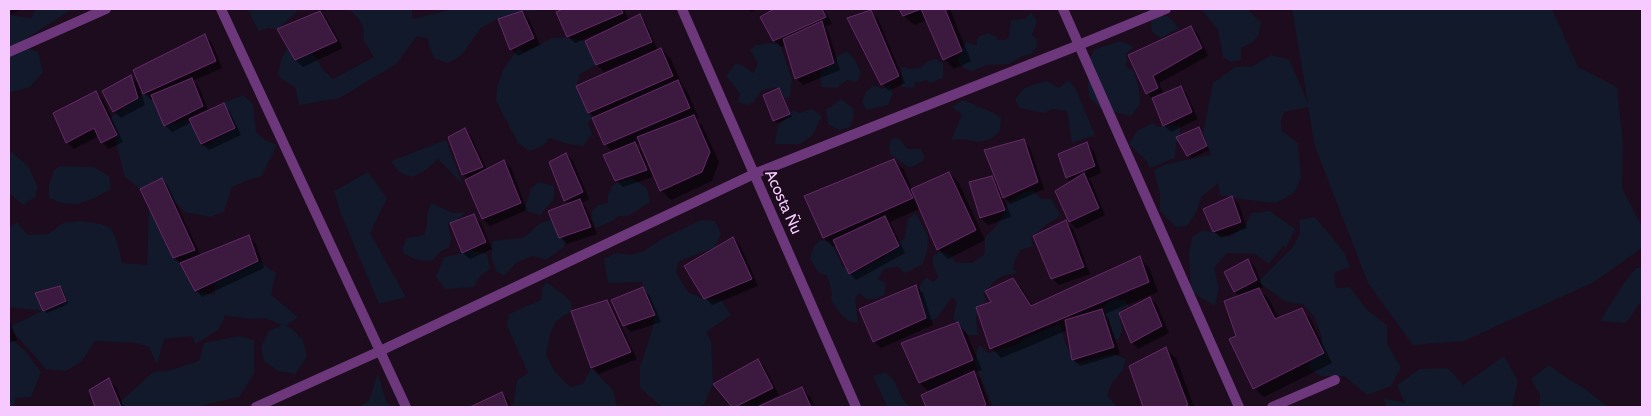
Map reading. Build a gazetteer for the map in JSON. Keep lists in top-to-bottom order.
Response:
{
  "streets": {
    "street": ["Acosta Ñu"]
  }
}
